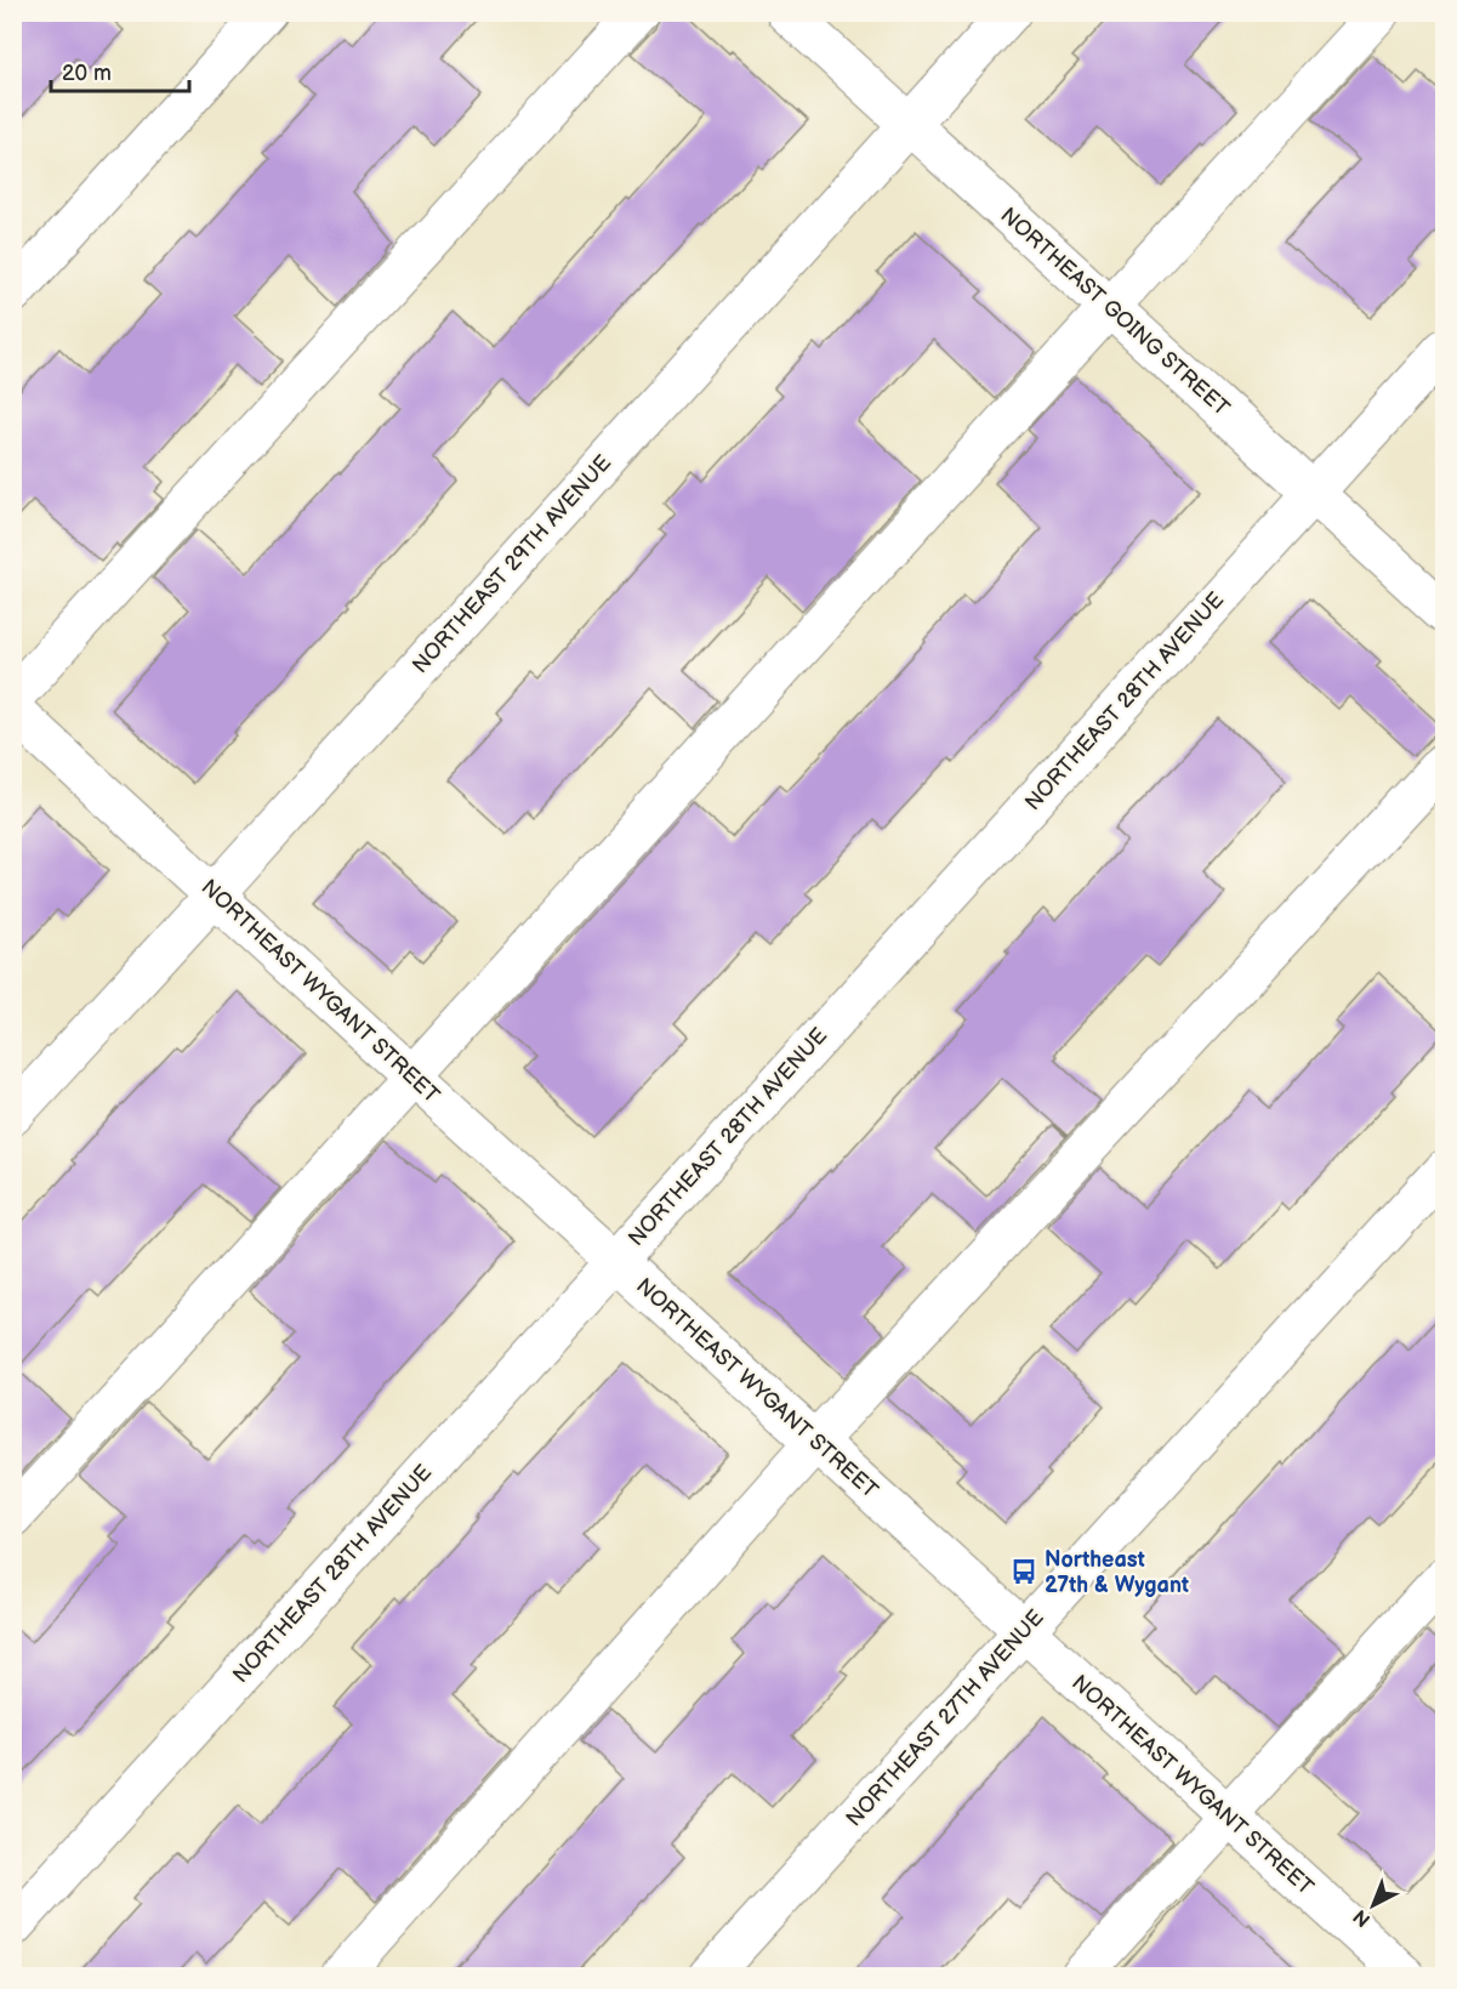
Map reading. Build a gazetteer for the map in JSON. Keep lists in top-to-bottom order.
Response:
{
  "streets": {
    "street": [
      "NORTHEAST GOING STREET",
      "NORTHEAST 29TH AVENUE",
      "NORTHEAST 28TH AVENUE",
      "NORTHEAST WYGANT STREET",
      "NORTHEAST 27TH AVENUE"
    ]
  },
  "crossings": [
    ["NORTHEAST GOING STREET", "NORTHEAST 29TH AVENUE"],
    ["NORTHEAST GOING STREET", "NORTHEAST 28TH AVENUE"],
    ["NORTHEAST 29TH AVENUE", "NORTHEAST WYGANT STREET"],
    ["NORTHEAST 28TH AVENUE", "NORTHEAST WYGANT STREET"],
    ["NORTHEAST WYGANT STREET", "NORTHEAST 27TH AVENUE"]
  ],
  "places": {
    "bus stop": ["Northeast 27th & Wygant"]
  },
  "scale_bar": "20 m",
  "north": "bottom left"
}
